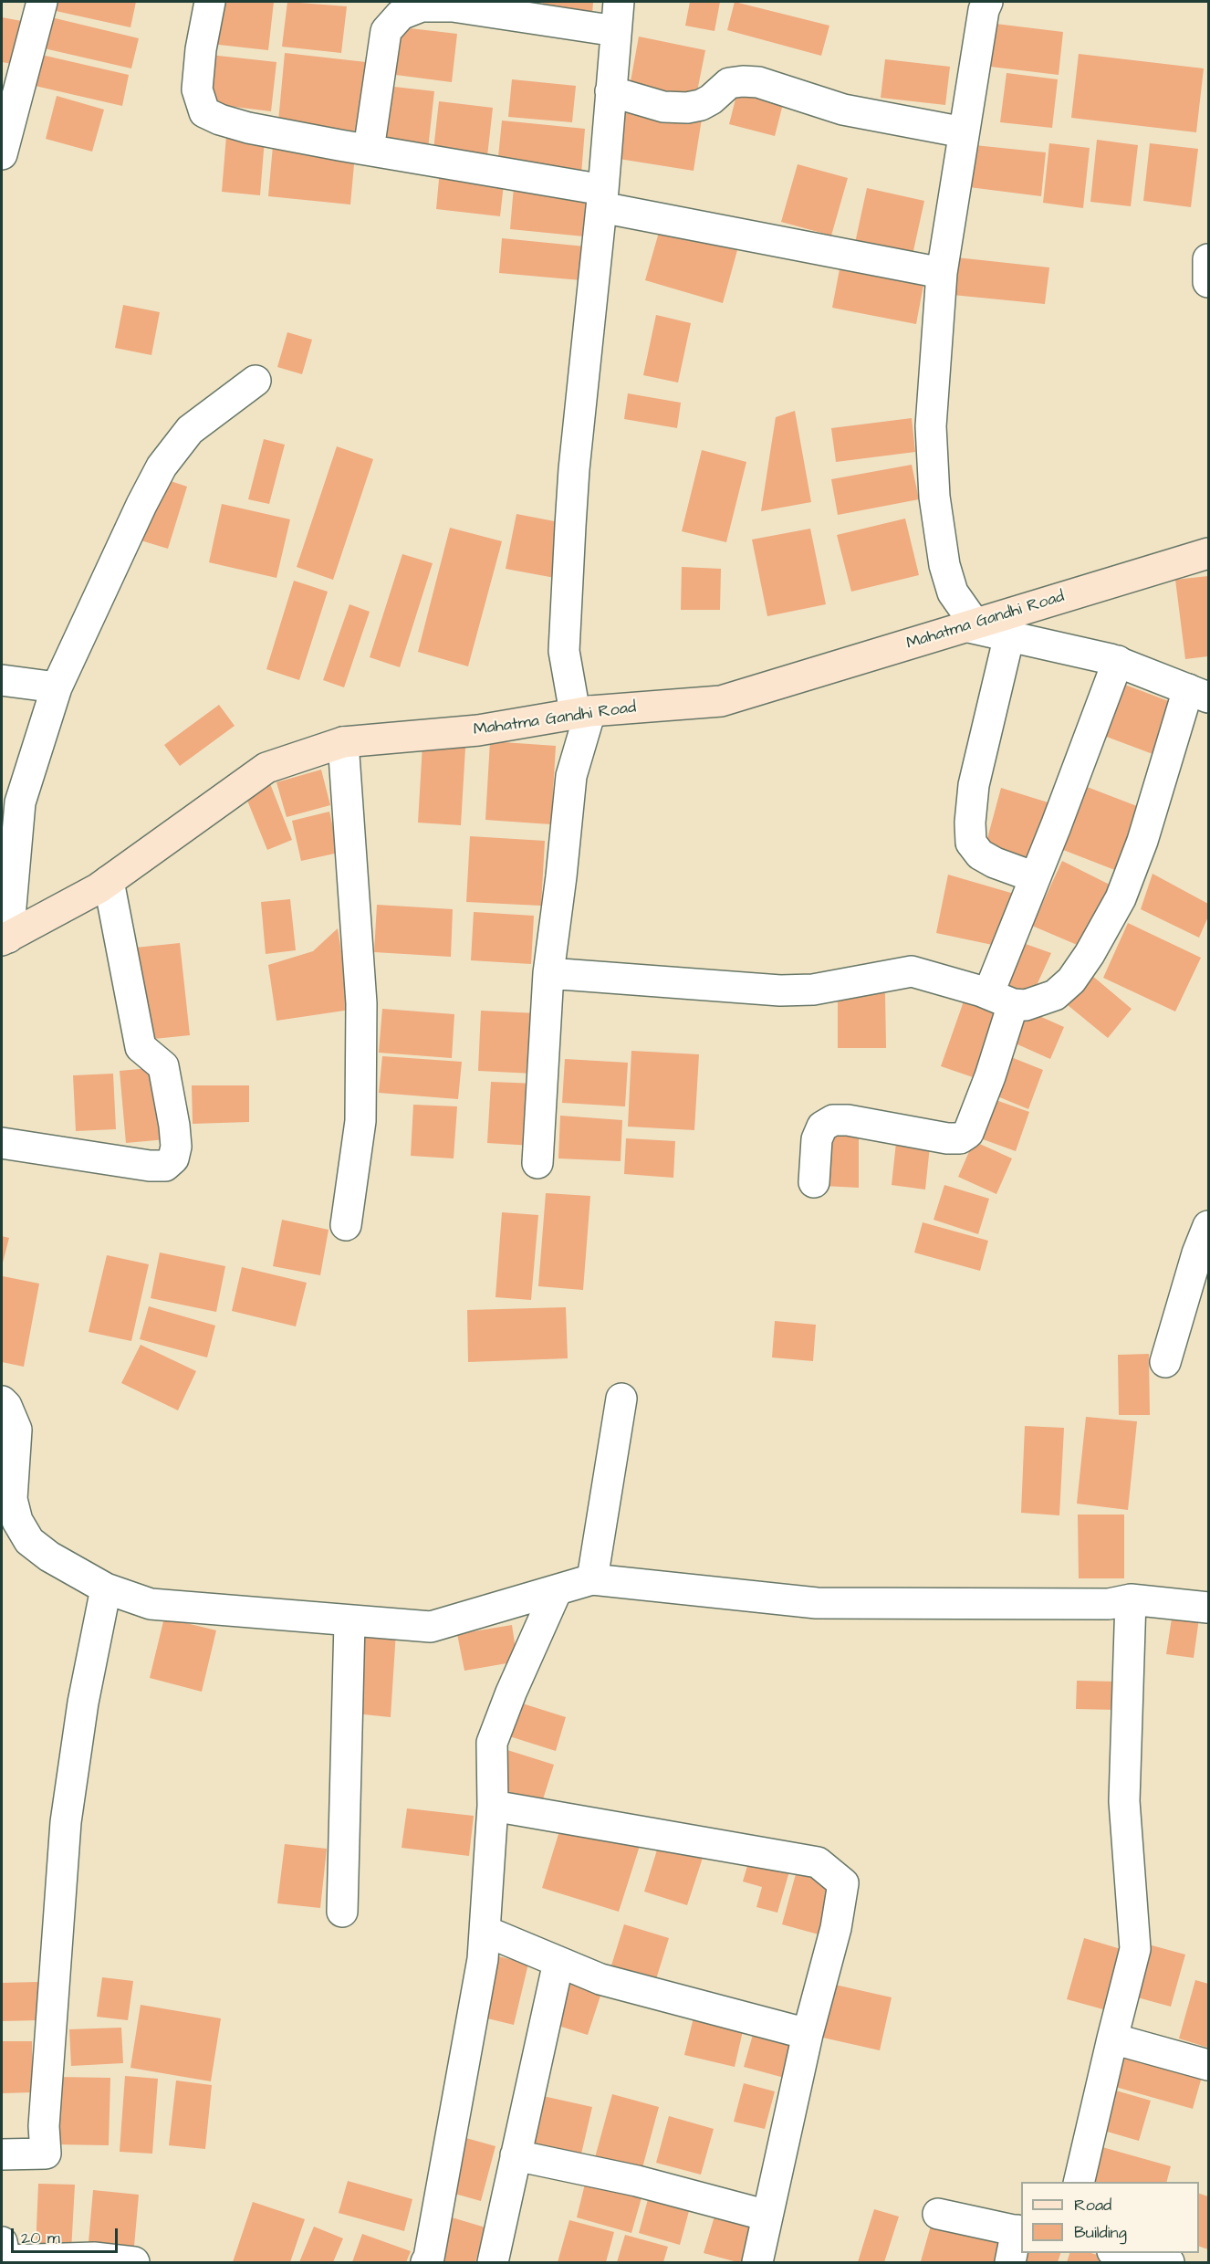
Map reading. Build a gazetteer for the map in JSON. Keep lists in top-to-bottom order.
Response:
{
  "streets": {
    "main road": ["Mahatma Gandhi Road"]
  },
  "legend": ["Road", "Building"],
  "scale_bar": "20 m"
}
